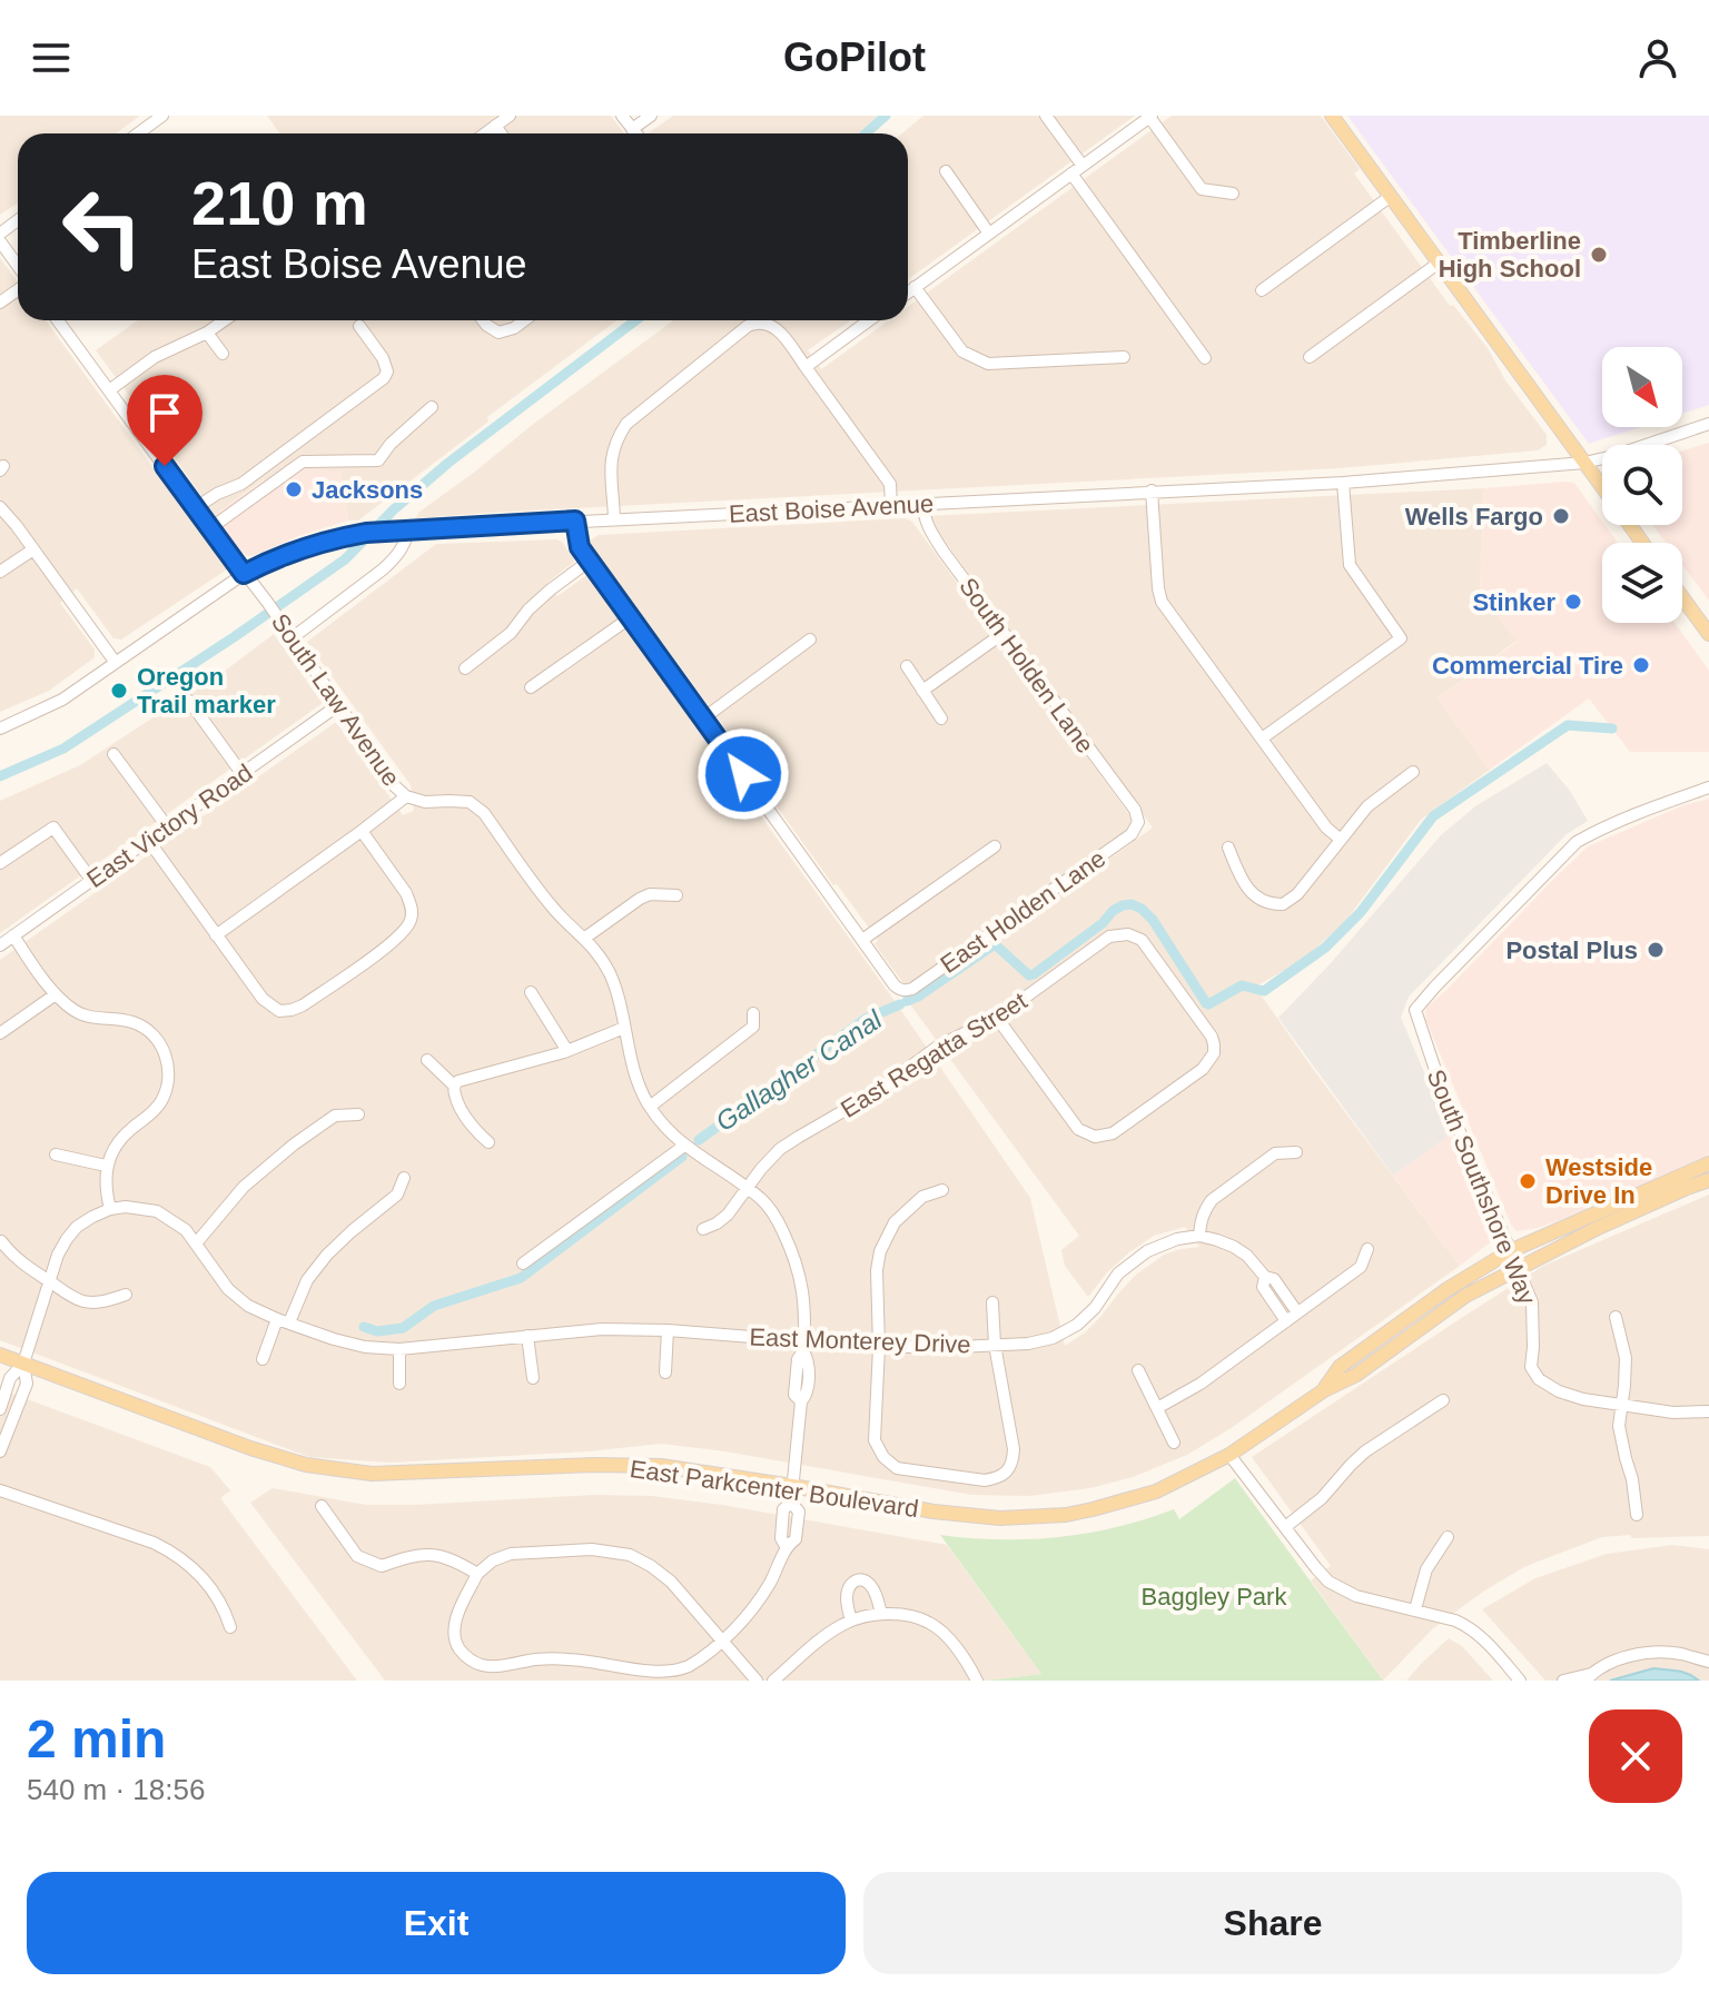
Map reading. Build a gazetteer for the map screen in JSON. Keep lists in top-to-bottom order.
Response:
{
  "streets": {
    "main road": ["East Parkcenter Boulevard"],
    "street": [
      "East Boise Avenue",
      "South Holden Lane",
      "South Law Avenue",
      "East Victory Road",
      "East Holden Lane",
      "East Regatta Street",
      "South Southshore Way",
      "East Monterey Drive"
    ]
  },
  "crossings": [
    ["East Boise Avenue", "South Holden Lane"],
    ["East Boise Avenue", "South Law Avenue"],
    ["South Holden Lane", "East Holden Lane"],
    ["South Law Avenue", "East Victory Road"],
    ["South Law Avenue", "East Regatta Street"],
    ["South Law Avenue", "East Monterey Drive"],
    ["South Law Avenue", "East Parkcenter Boulevard"],
    ["South Southshore Way", "East Parkcenter Boulevard"]
  ],
  "water": ["Gallagher Canal"],
  "parks": ["Baggley Park"],
  "places": [
    "Timberline High School",
    "Jacksons",
    "Wells Fargo",
    "Stinker",
    "Commercial Tire",
    "Oregon Trail marker",
    "Postal Plus",
    "Westside Drive In"
  ],
  "north": "bottom right",
  "page": {
    "header": "GoPilot",
    "turn": ["210 m", "East Boise Avenue"],
    "heading": ["2 min", "540 m · 18:56"],
    "buttons": ["Exit", "Share"]
  }
}
